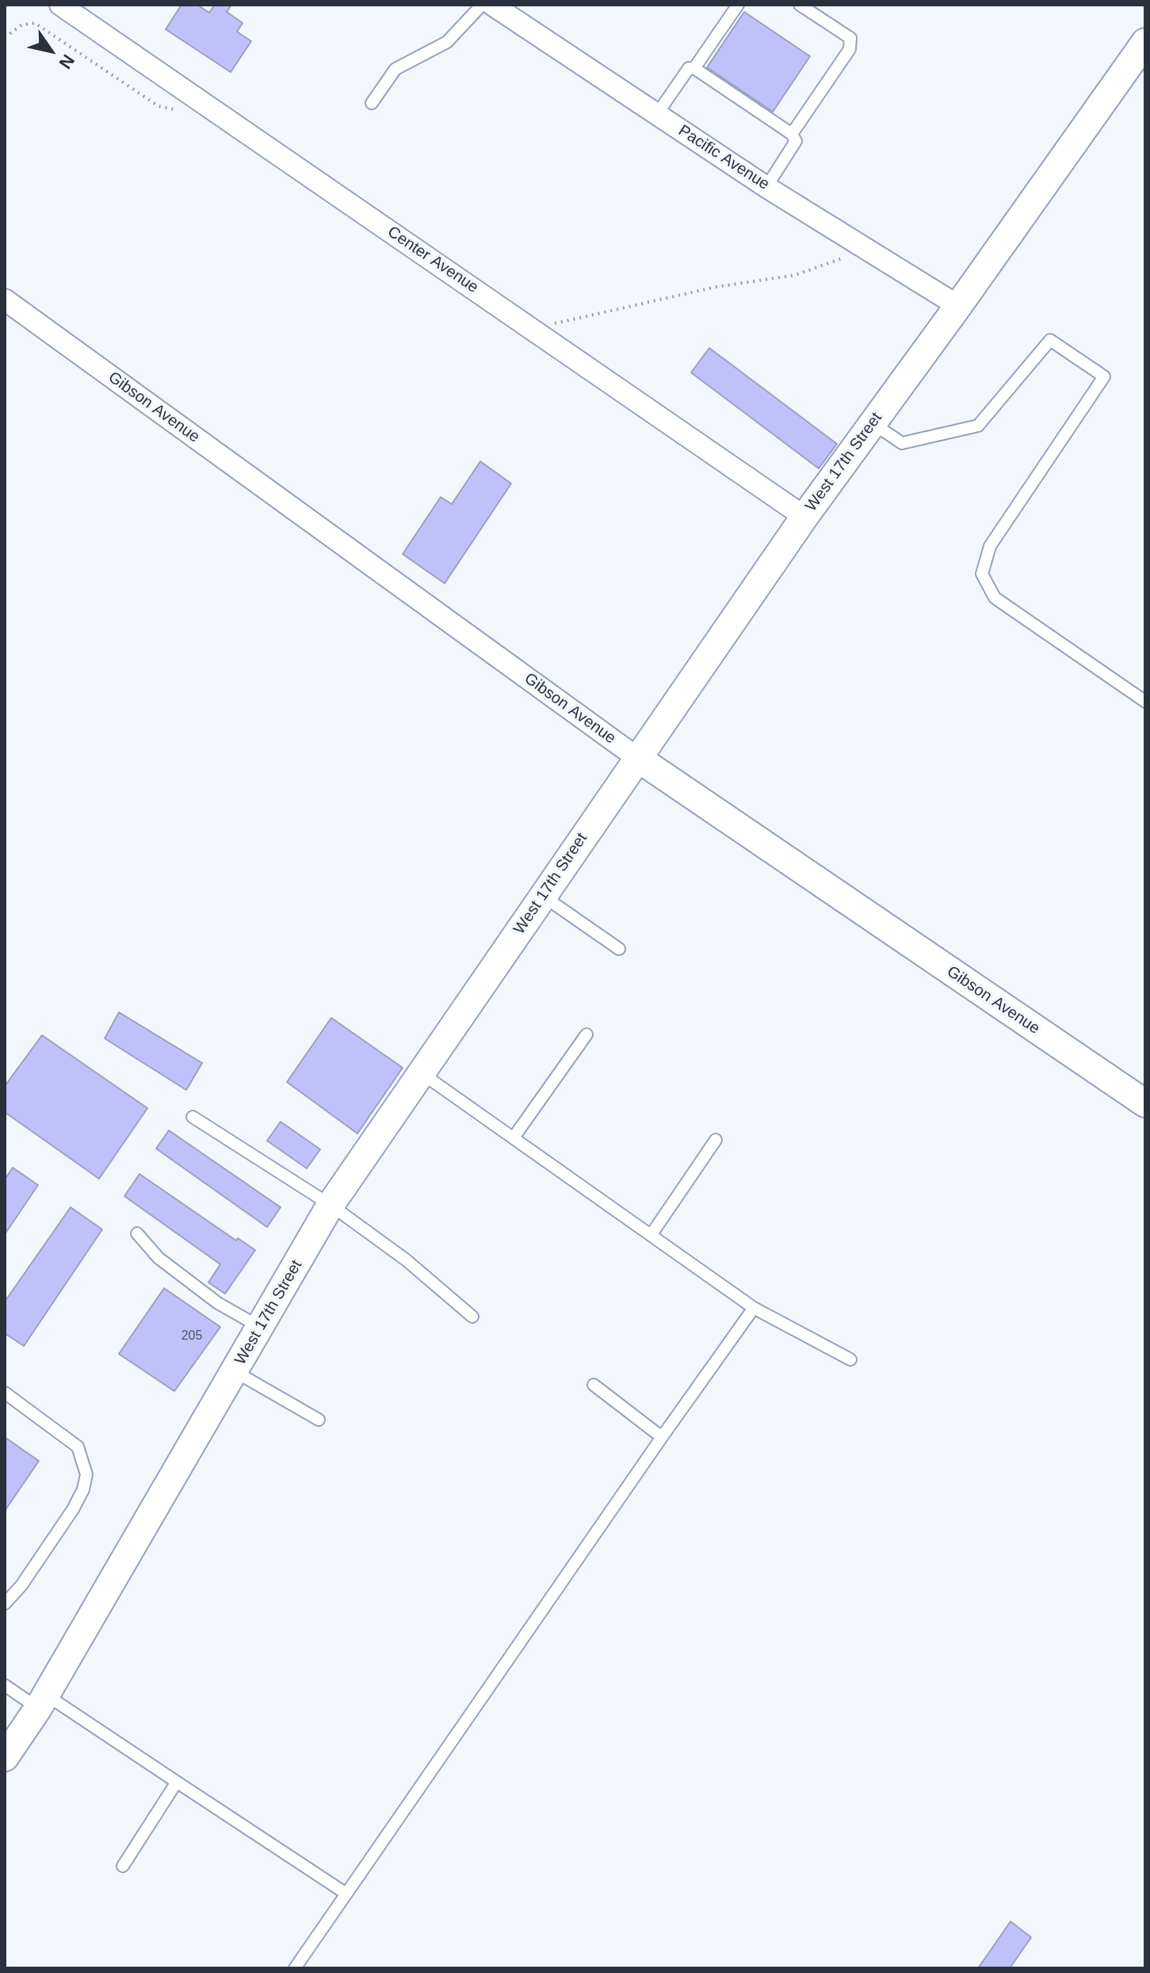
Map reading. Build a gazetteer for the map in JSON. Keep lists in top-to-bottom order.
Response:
{
  "streets": {
    "street": [
      "Pacific Avenue",
      "Center Avenue",
      "Gibson Avenue",
      "West 17th Street"
    ]
  },
  "crossings": [
    ["Pacific Avenue", "West 17th Street"],
    ["Center Avenue", "West 17th Street"],
    ["Gibson Avenue", "West 17th Street"]
  ],
  "house_numbers": ["205"],
  "north": "bottom right"
}
